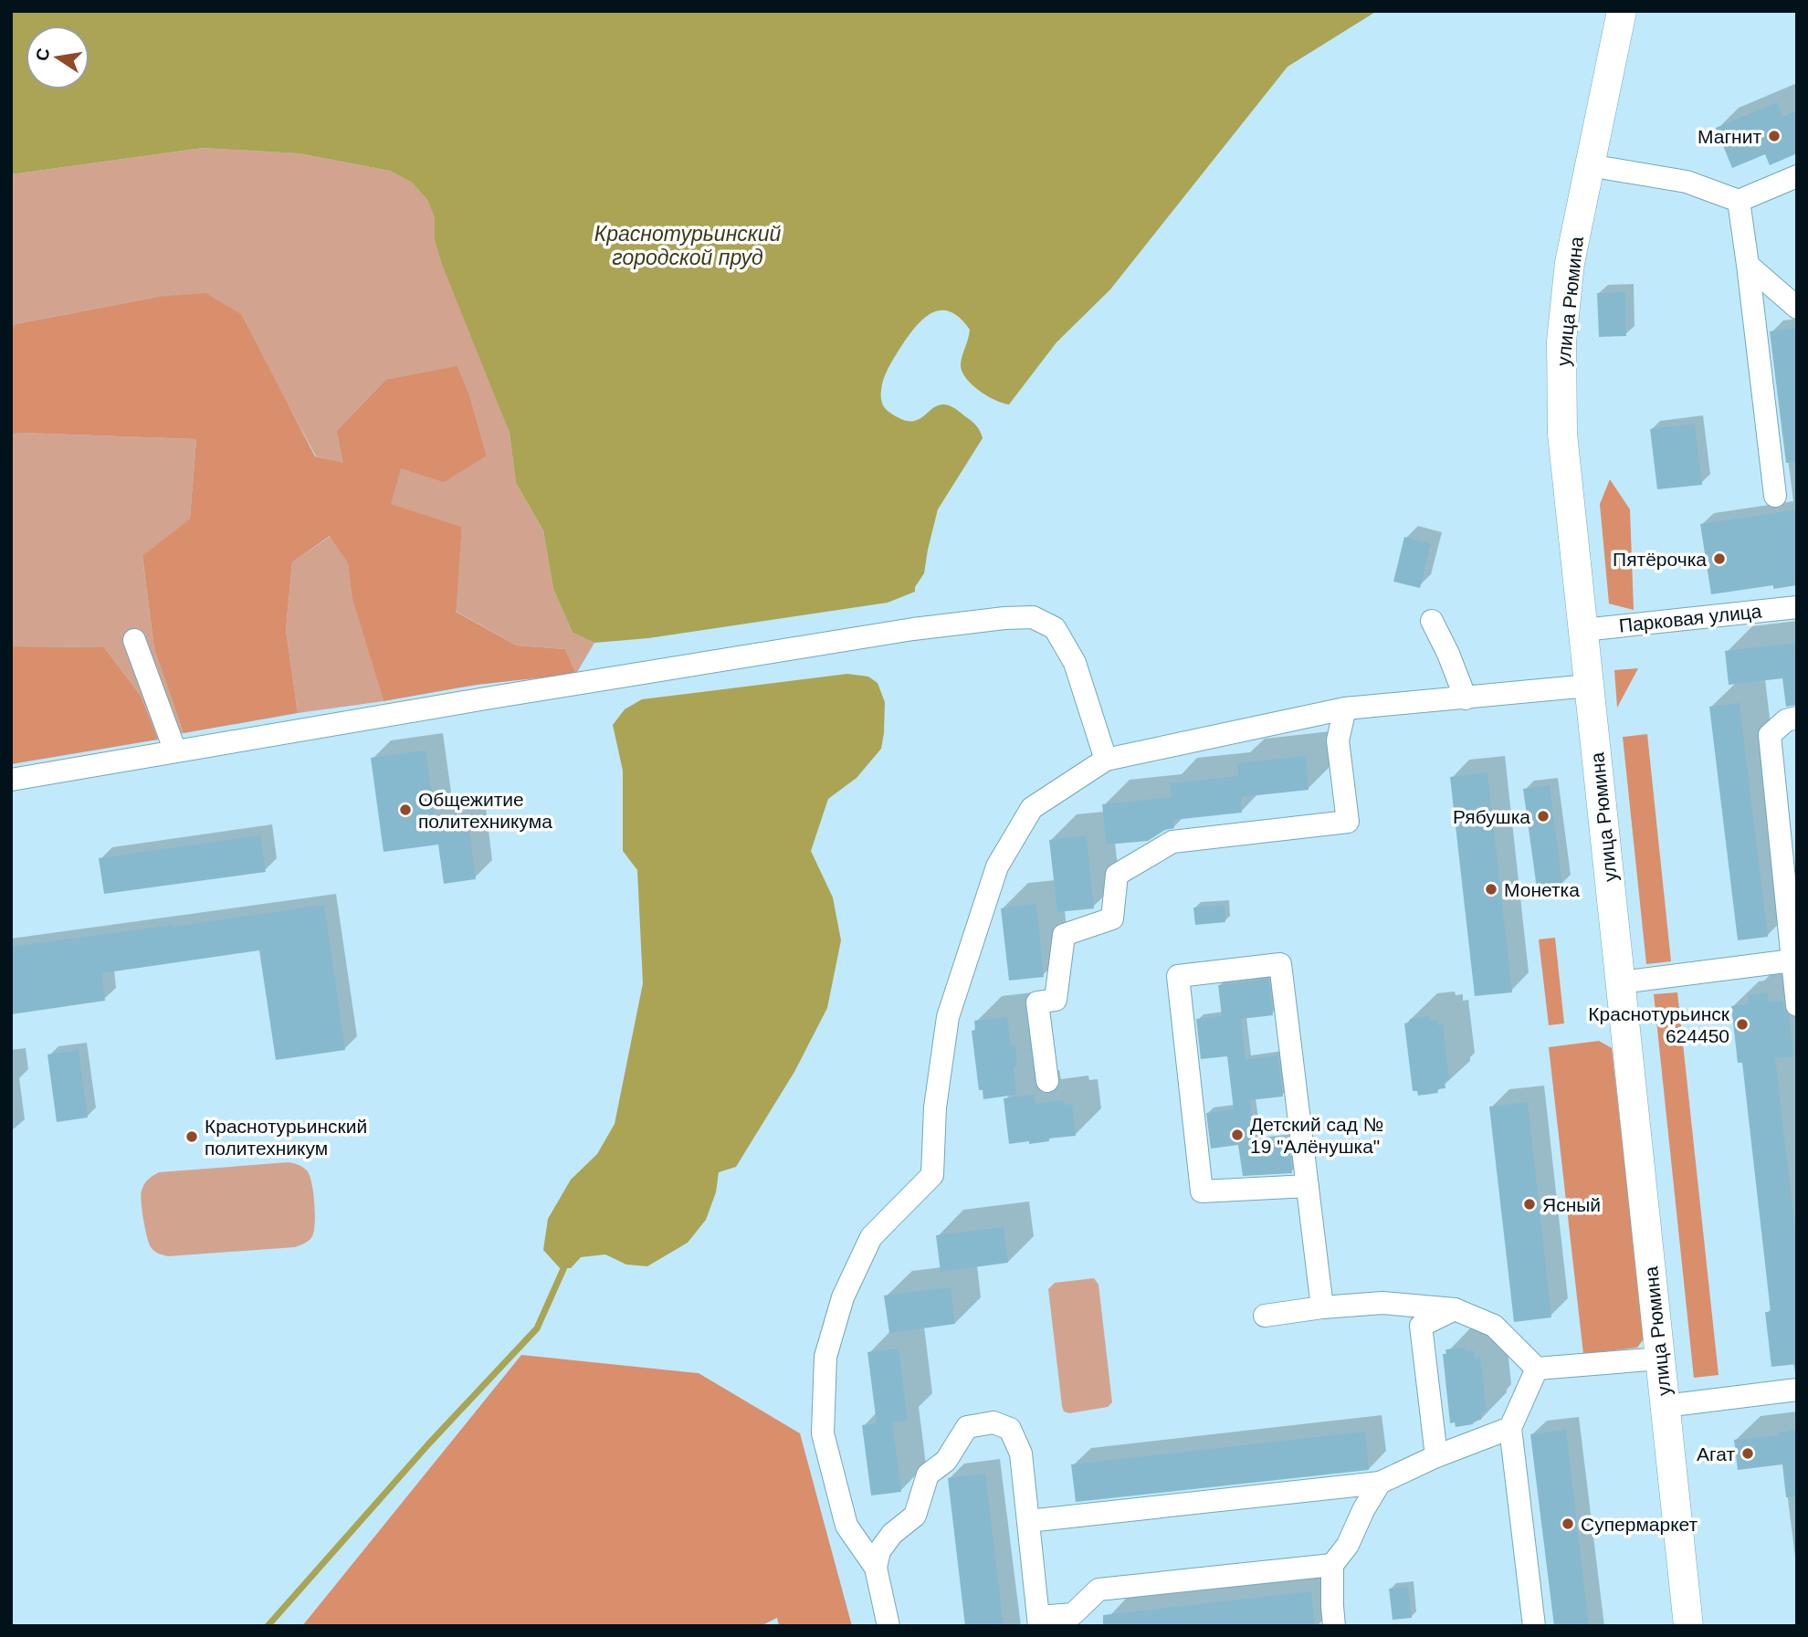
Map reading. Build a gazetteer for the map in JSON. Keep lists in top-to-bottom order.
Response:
{
  "streets": {
    "main road": ["улица Рюмина"],
    "street": ["Парковая улица"]
  },
  "crossings": [
    ["улица Рюмина", "Парковая улица"]
  ],
  "water": ["Краснотурьинский городской пруд"],
  "places": [
    "Магнит",
    "Пятёрочка",
    "Общежитие политехникума",
    "Рябушка",
    "Монетка",
    "Краснотурьинск 624450",
    "Детский сад № 19 \"Алёнушка\"",
    "Краснотурьинский политехникум",
    "Ясный",
    "Агат",
    "Супермаркет"
  ],
  "north": "left"
}
